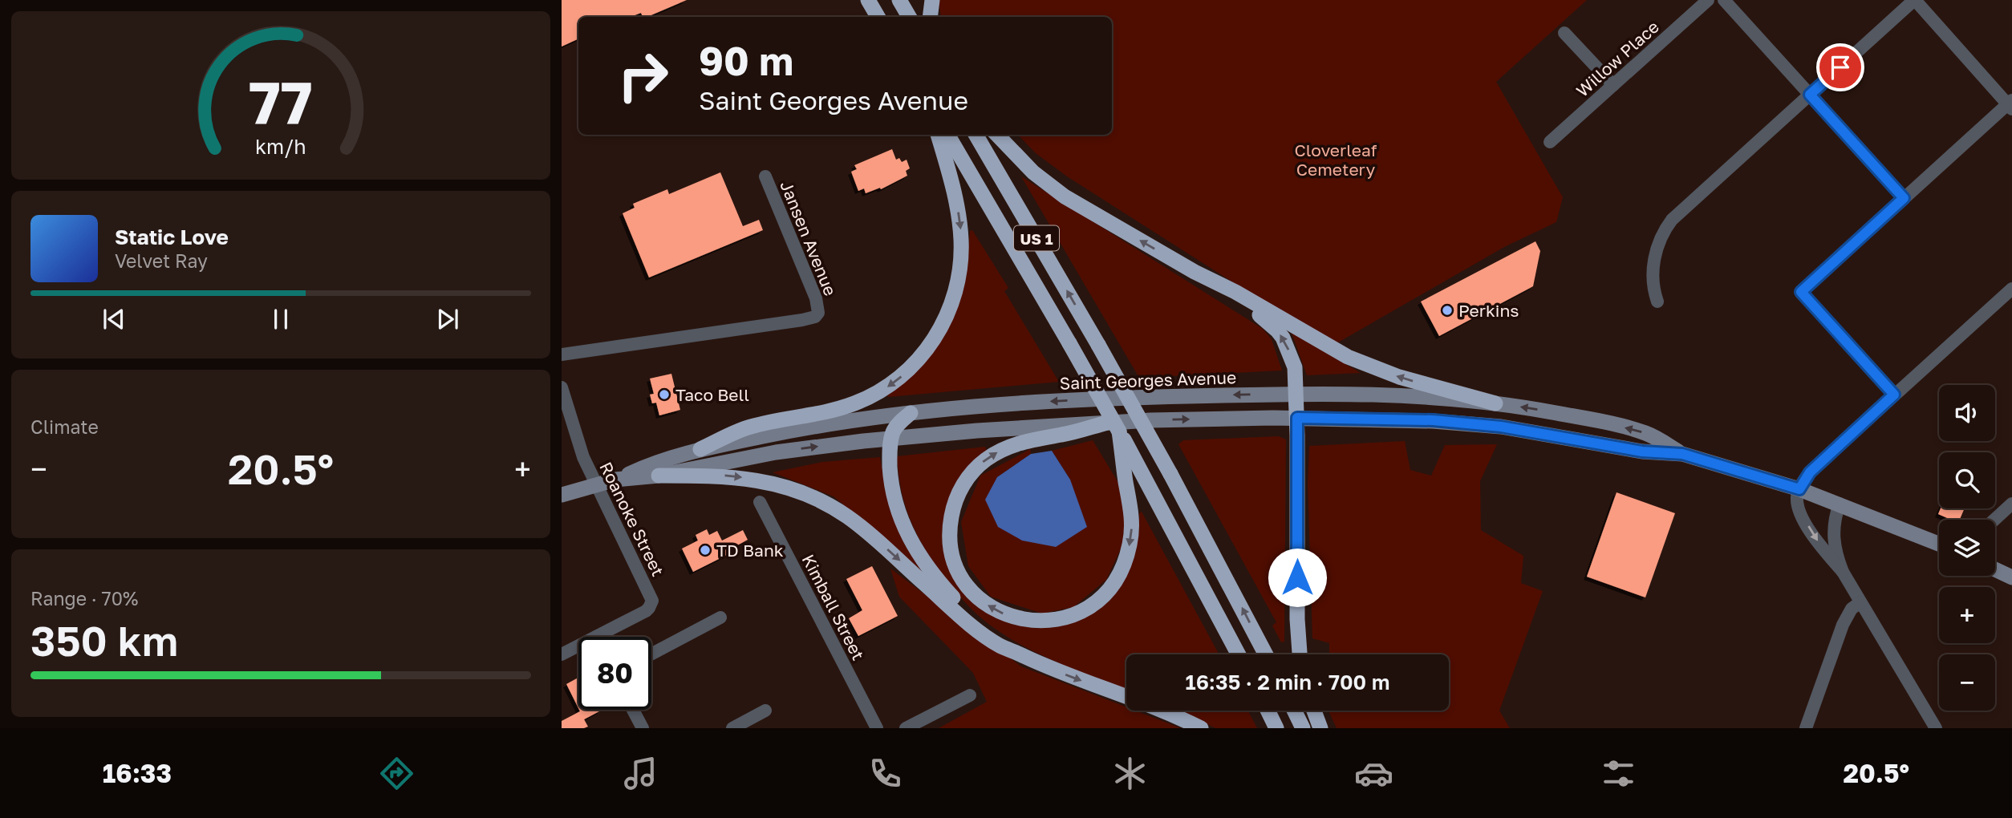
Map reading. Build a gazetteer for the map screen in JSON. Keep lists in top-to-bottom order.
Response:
{
  "streets": {
    "highway": ["US 1"],
    "main road": ["Saint Georges Avenue"],
    "street": [
      "Willow Place",
      "Jansen Avenue",
      "Roanoke Street",
      "Kimball Street"
    ]
  },
  "crossings": [
    ["US 1", "Saint Georges Avenue"],
    ["Saint Georges Avenue", "Roanoke Street"]
  ],
  "parks": ["Cloverleaf Cemetery"],
  "places": ["Perkins", "Taco Bell", "TD Bank"],
  "page": {
    "turn": ["90 m", "Saint Georges Avenue"],
    "song": ["Static Love", "Velvet Ray"],
    "tile": [
      "Climate",
      ["Range · 70%", "350 km"]
    ],
    "map_buttons": ["+", "−"],
    "heat": ["−", "20.5°", "+"],
    "limit": "80",
    "trip": "16:35 · 2 min · 700 m",
    "tabs": ["16:33", "20.5°"],
    "gauge": ["77", "km/h"]
  }
}
